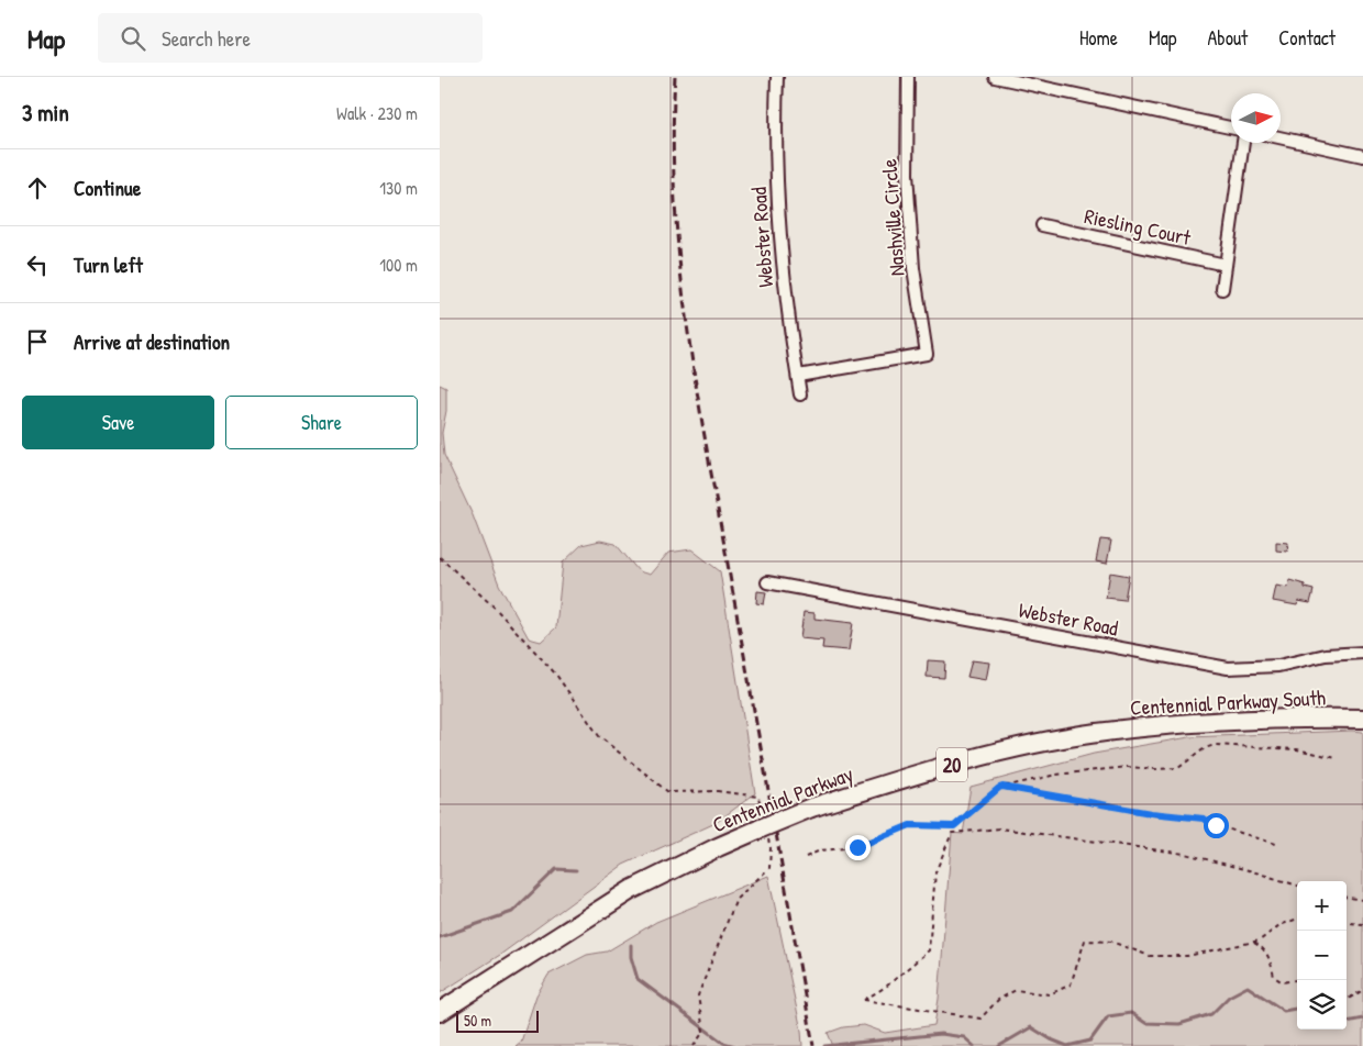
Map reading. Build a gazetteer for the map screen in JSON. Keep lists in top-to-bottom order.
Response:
{
  "streets": {
    "main road": ["Centennial Parkway South", "20", "Centennial Parkway"],
    "street": ["Nashville Circle", "Riesling Court", "Webster Road"]
  },
  "crossings": [
    ["Nashville Circle", "Webster Road"],
    ["Centennial Parkway South", "Centennial Parkway"]
  ],
  "scale_bar": "50 m",
  "north": "right",
  "page": {
    "header": "Map",
    "search": "Search here",
    "nav": [
      "Home",
      "Map",
      "About",
      "Contact"
    ],
    "heading": ["3 min", "Walk · 230 m"],
    "list": [
      ["Continue", "130 m"],
      ["Turn left", "100 m"],
      "Arrive at destination"
    ],
    "buttons": ["Save", "Share"],
    "map_buttons": ["+", "−"],
    "scale": "50 m"
  }
}
